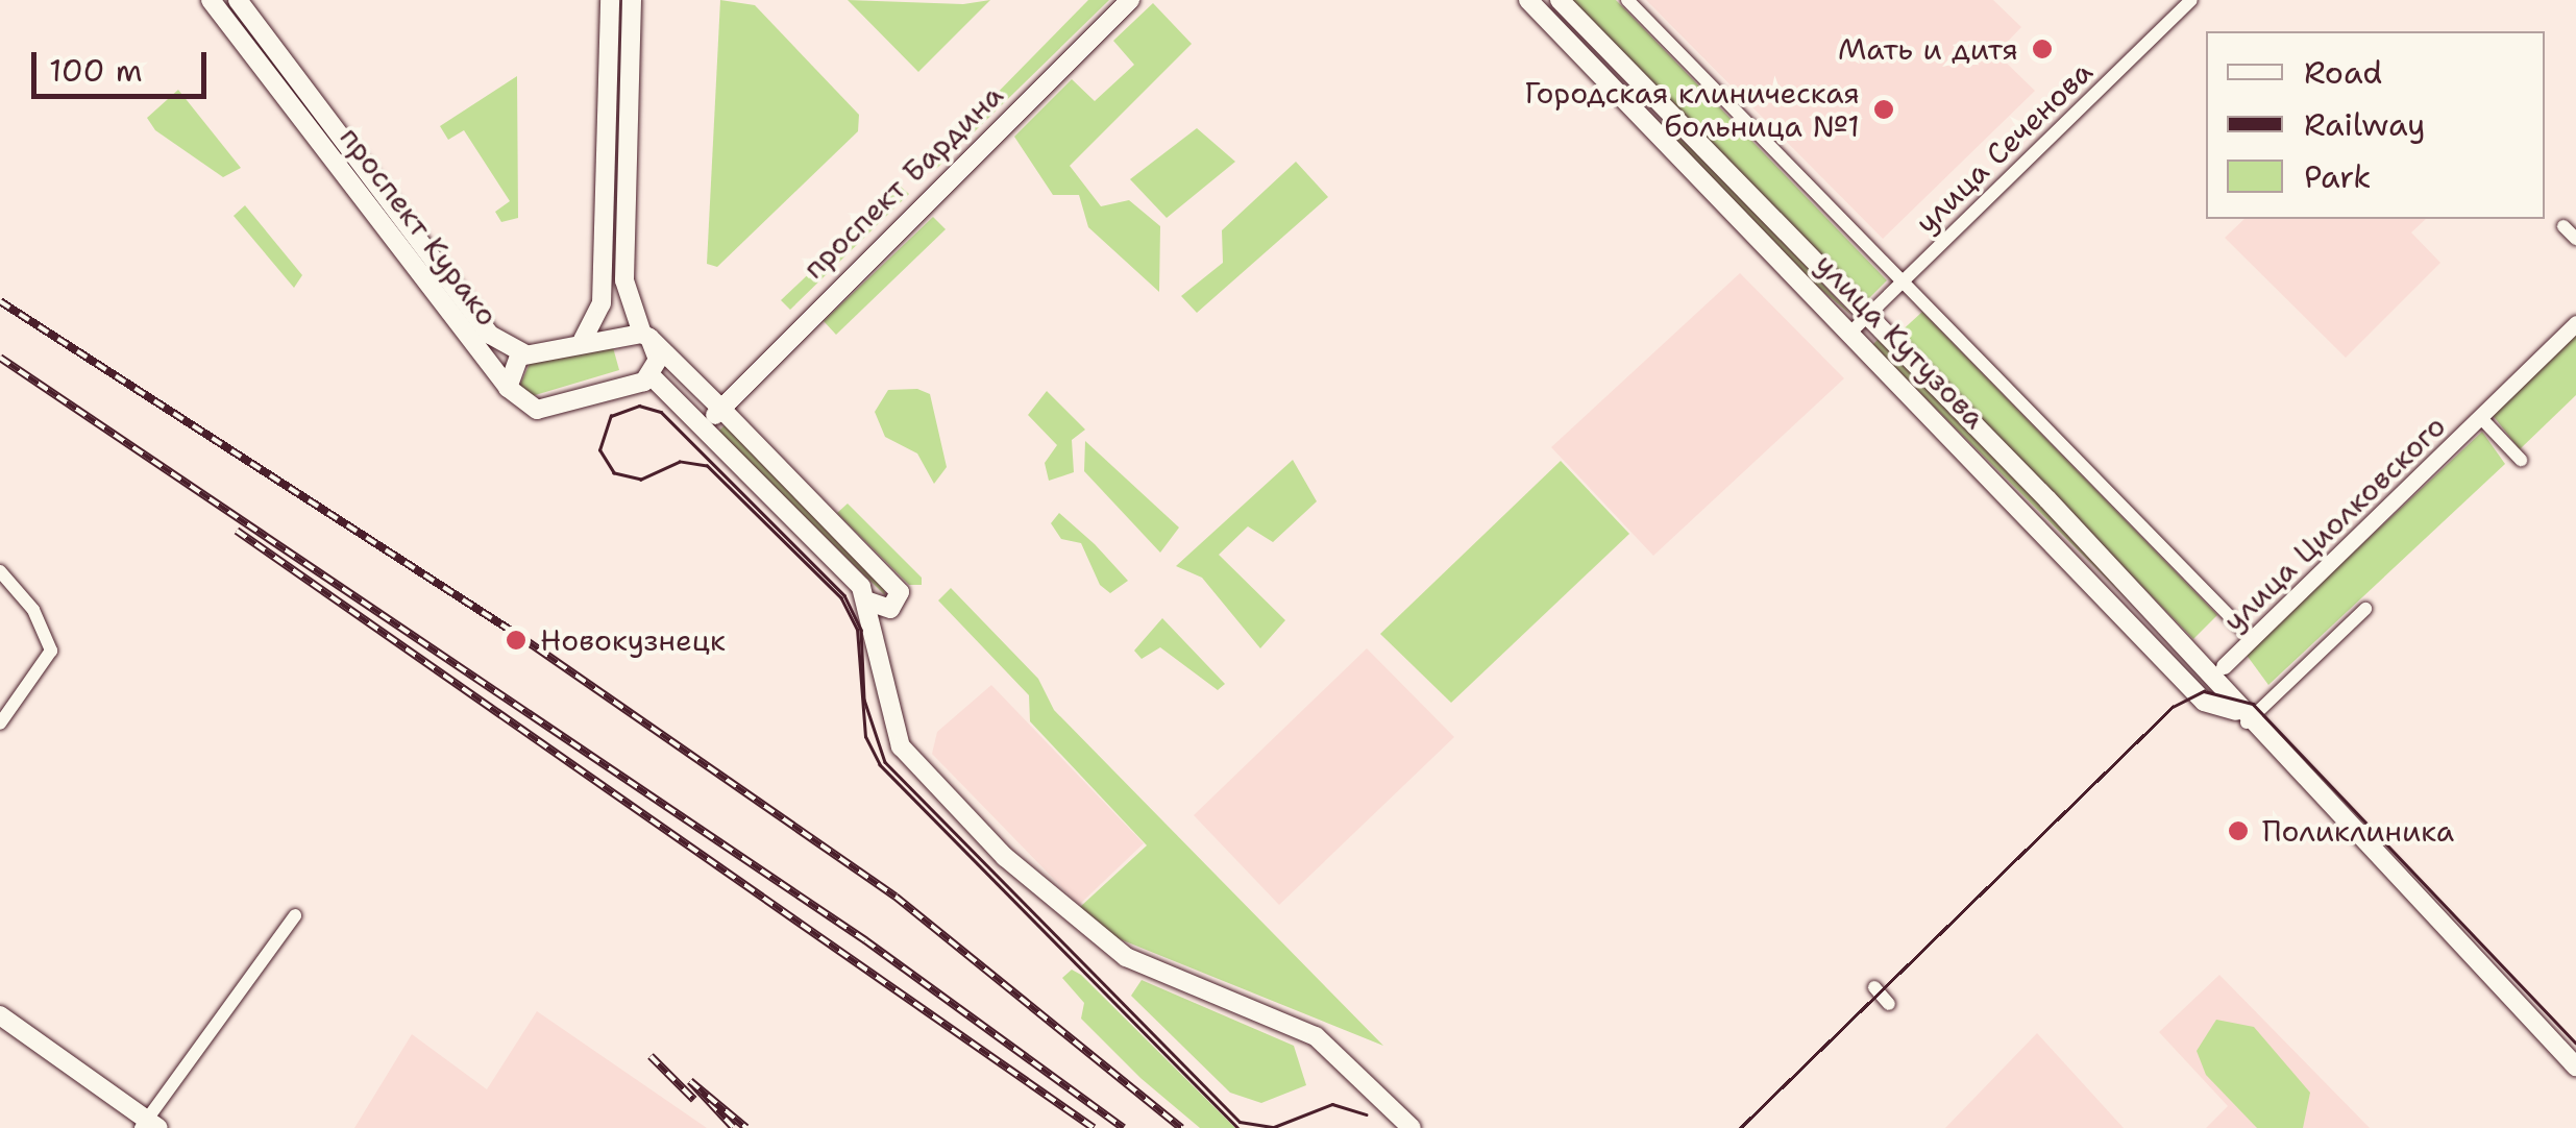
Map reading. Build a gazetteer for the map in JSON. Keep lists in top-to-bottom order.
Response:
{
  "streets": {
    "main road": ["проспект Бардина", "проспект Курако", "улица Кутузова"],
    "street": ["улица Сеченова", "улица Циолковского"]
  },
  "crossings": [
    ["улица Сеченова", "улица Кутузова"]
  ],
  "places": [
    "Мать и дитя",
    "Городская клиническая больница №1",
    "Новокузнецк",
    "Поликлиника"
  ],
  "legend": ["Road", "Railway", "Park"],
  "scale_bar": "100 m"
}
